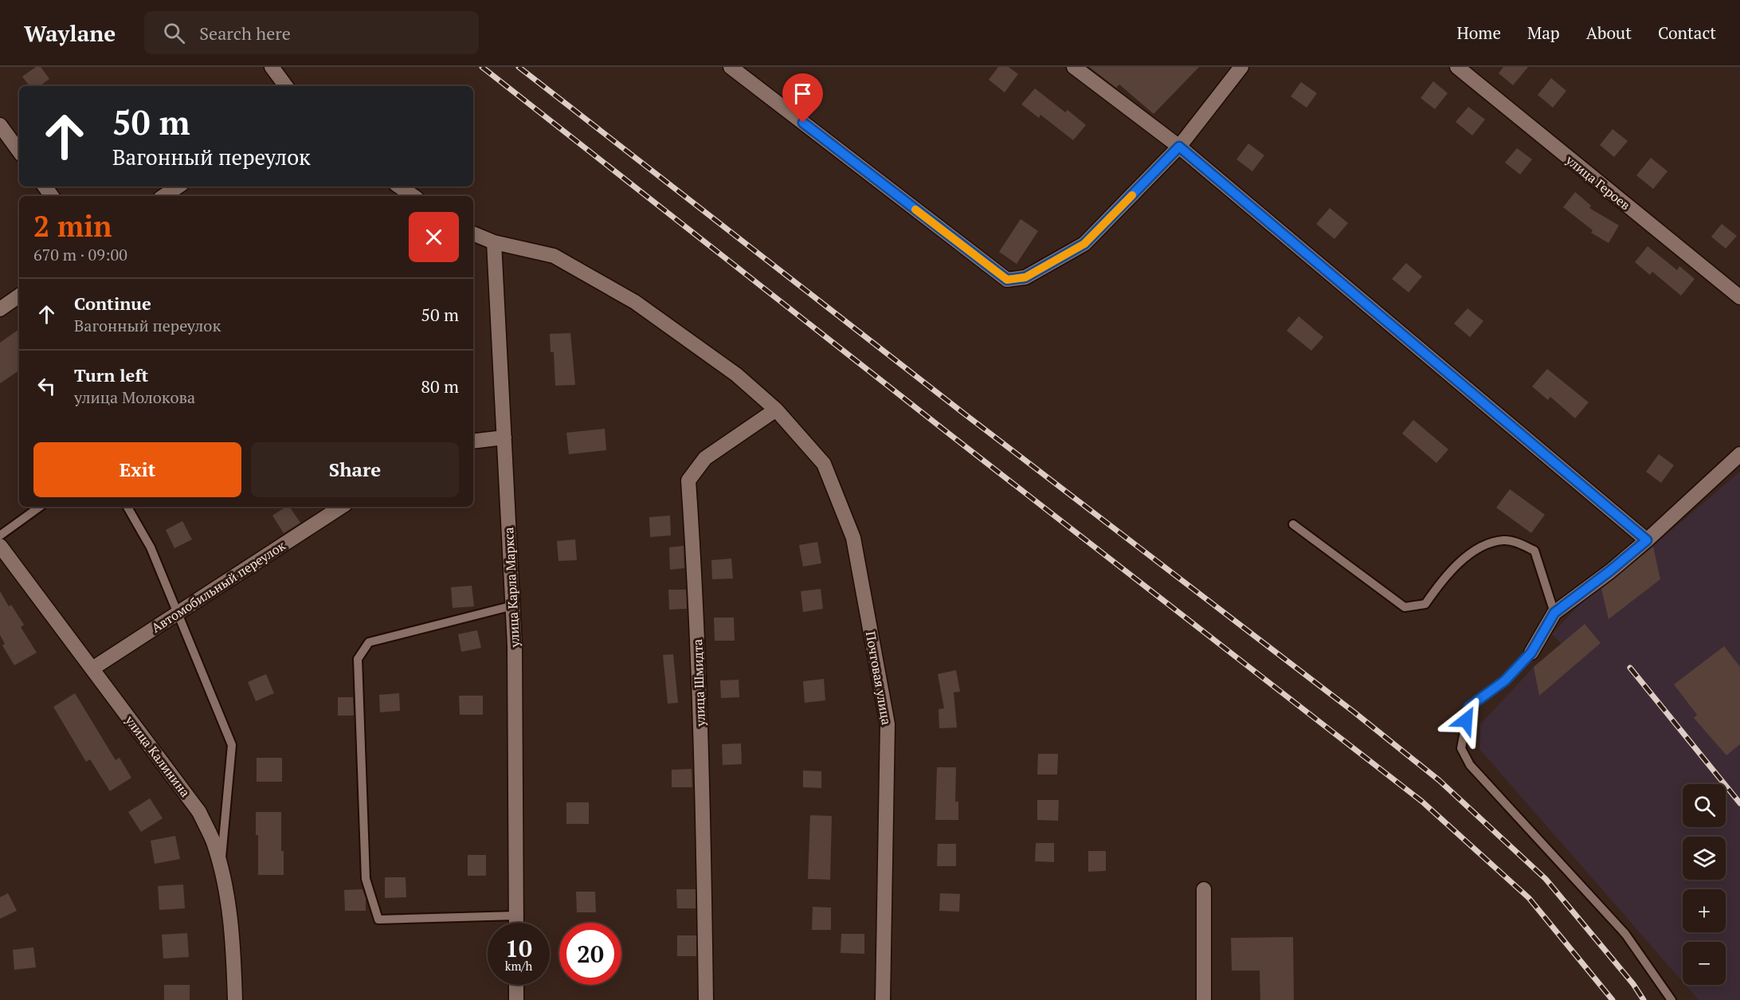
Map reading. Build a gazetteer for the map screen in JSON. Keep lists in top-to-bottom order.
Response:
{
  "streets": {
    "street": [
      "улица Героев",
      "Автомобильный переулок",
      "улица Карла Маркса",
      "Почтовая улица",
      "улица Шмидта",
      "улица Калинина"
    ]
  },
  "crossings": [
    ["Автомобильный переулок", "улица Калинина"],
    ["улица Карла Маркса", "Почтовая улица"],
    ["Почтовая улица", "улица Шмидта"]
  ],
  "page": {
    "header": "Waylane",
    "search": "Search here",
    "nav": [
      "Home",
      "Map",
      "About",
      "Contact"
    ],
    "turn": ["50 m", "Вагонный переулок"],
    "heading": ["2 min", "670 m · 09:00"],
    "list": [
      {
        "name": "Continue",
        "note": "Вагонный переулок",
        "value": "50 m"
      },
      {
        "name": "Turn left",
        "note": "улица Молокова",
        "value": "80 m"
      }
    ],
    "buttons": ["Exit", "Share"],
    "map_buttons": ["+", "−"],
    "speed": "10 km/h",
    "limit": "20"
  }
}
